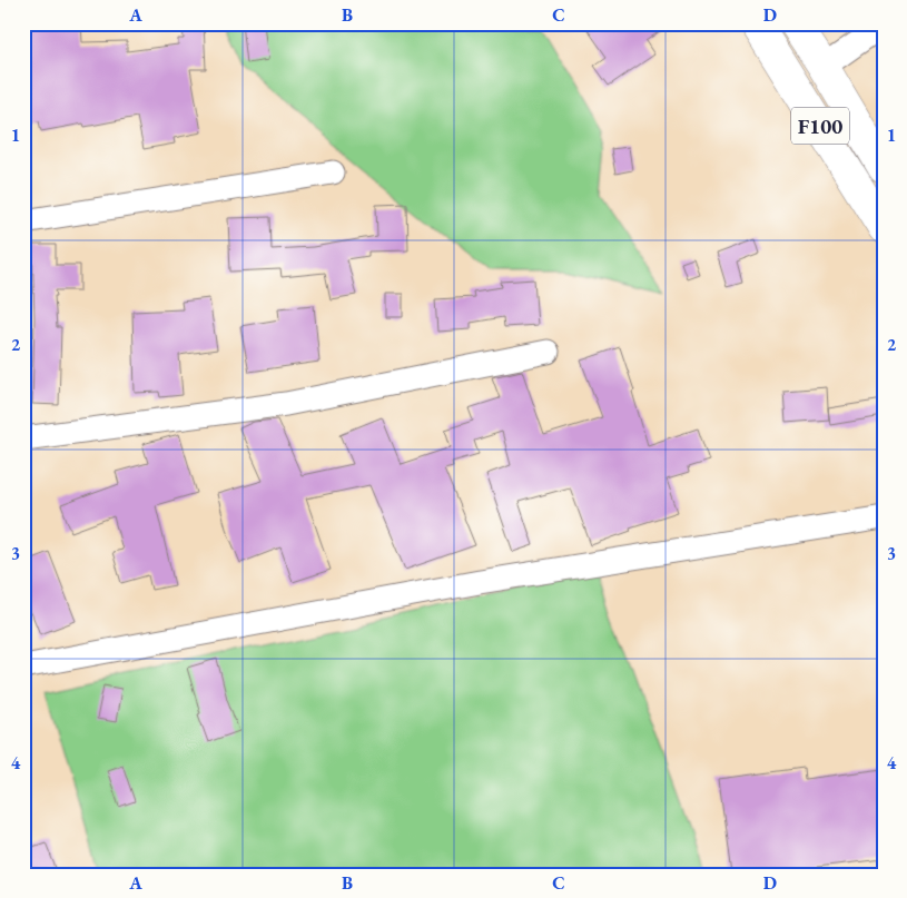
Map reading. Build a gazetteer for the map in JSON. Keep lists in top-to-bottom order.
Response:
{
  "streets": {
    "highway": ["F100"]
  },
  "grid": {
    "columns": [
      "A",
      "B",
      "C",
      "D"
    ],
    "rows": [
      "1",
      "2",
      "3",
      "4"
    ]
  }
}
